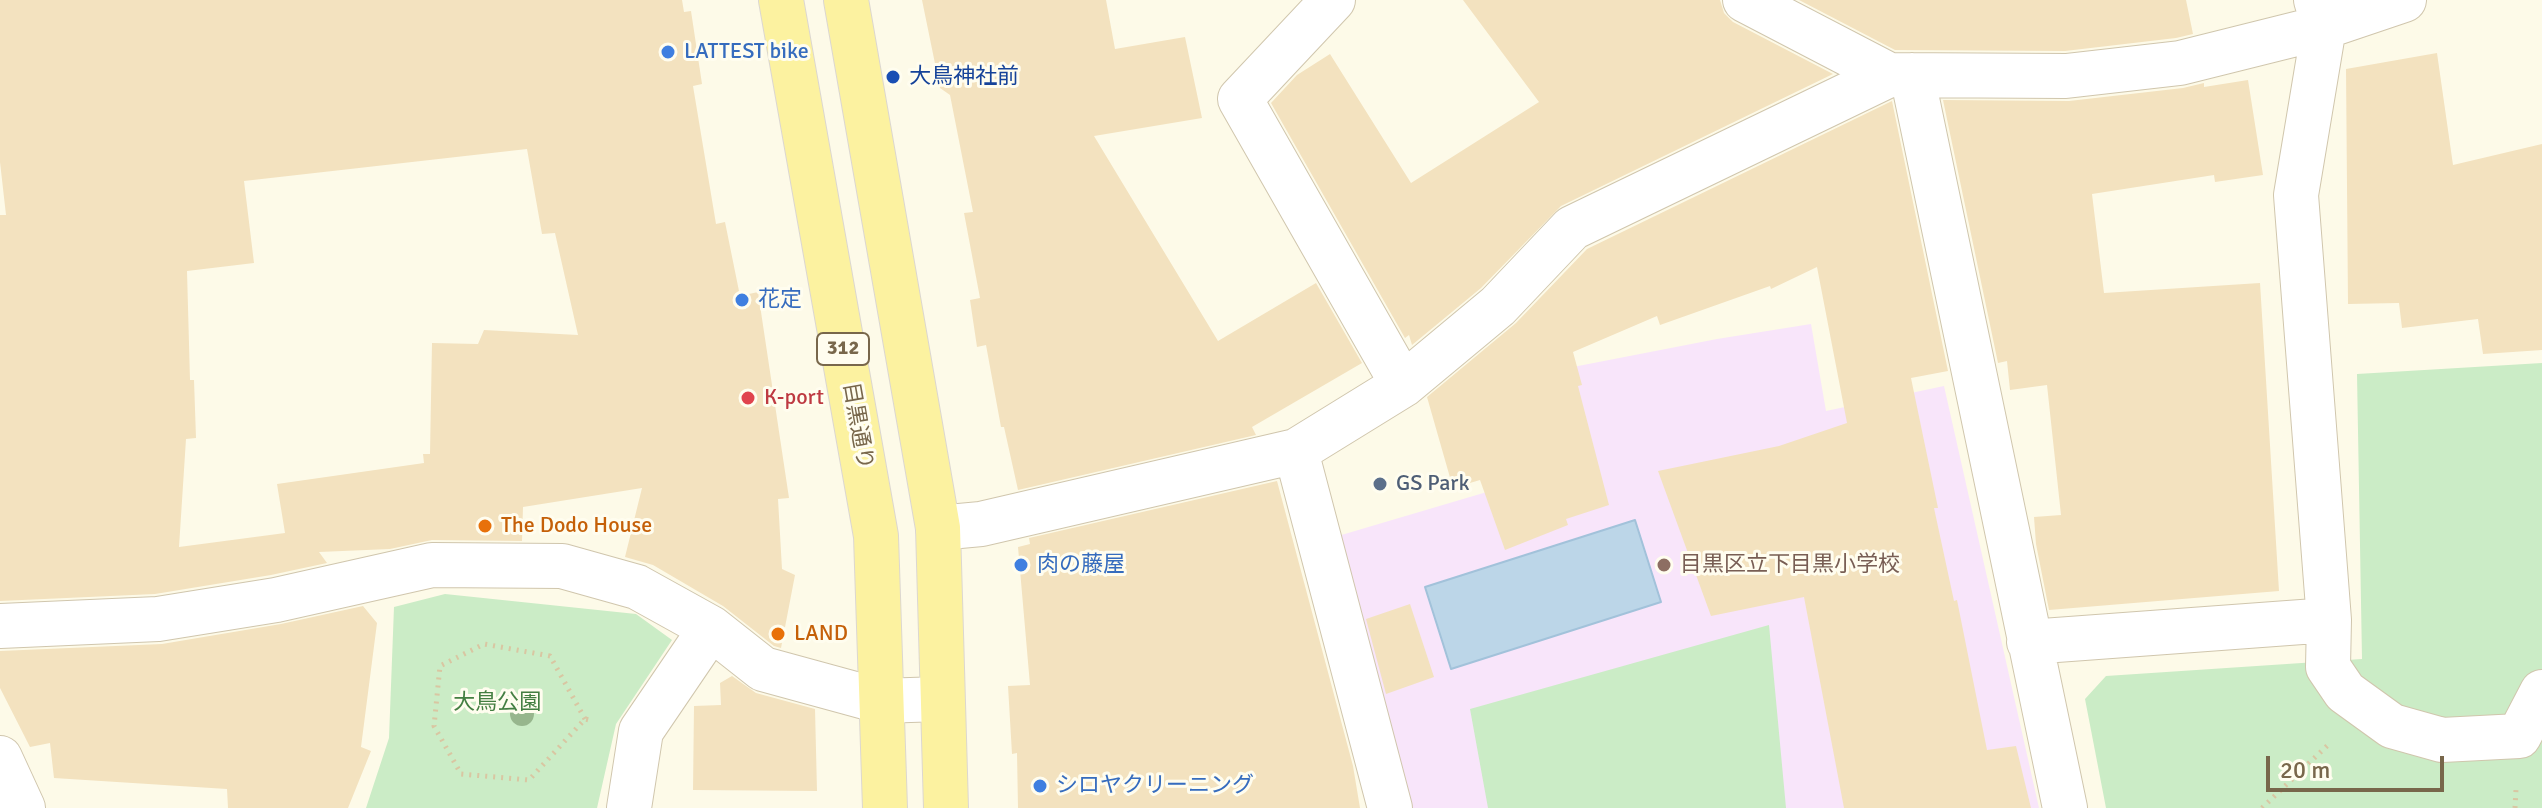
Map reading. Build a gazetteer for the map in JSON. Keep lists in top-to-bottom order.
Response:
{
  "streets": {
    "main road": ["312", "目黒通り"]
  },
  "parks": ["大鳥公園"],
  "places": [
    "LATTEST bike",
    "大鳥神社前",
    "花定",
    "K-port",
    "GS Park",
    "The Dodo House",
    "肉の藤屋",
    "目黒区立下目黒小学校",
    "LAND",
    "シロヤクリーニング"
  ],
  "scale_bar": "20 m"
}
